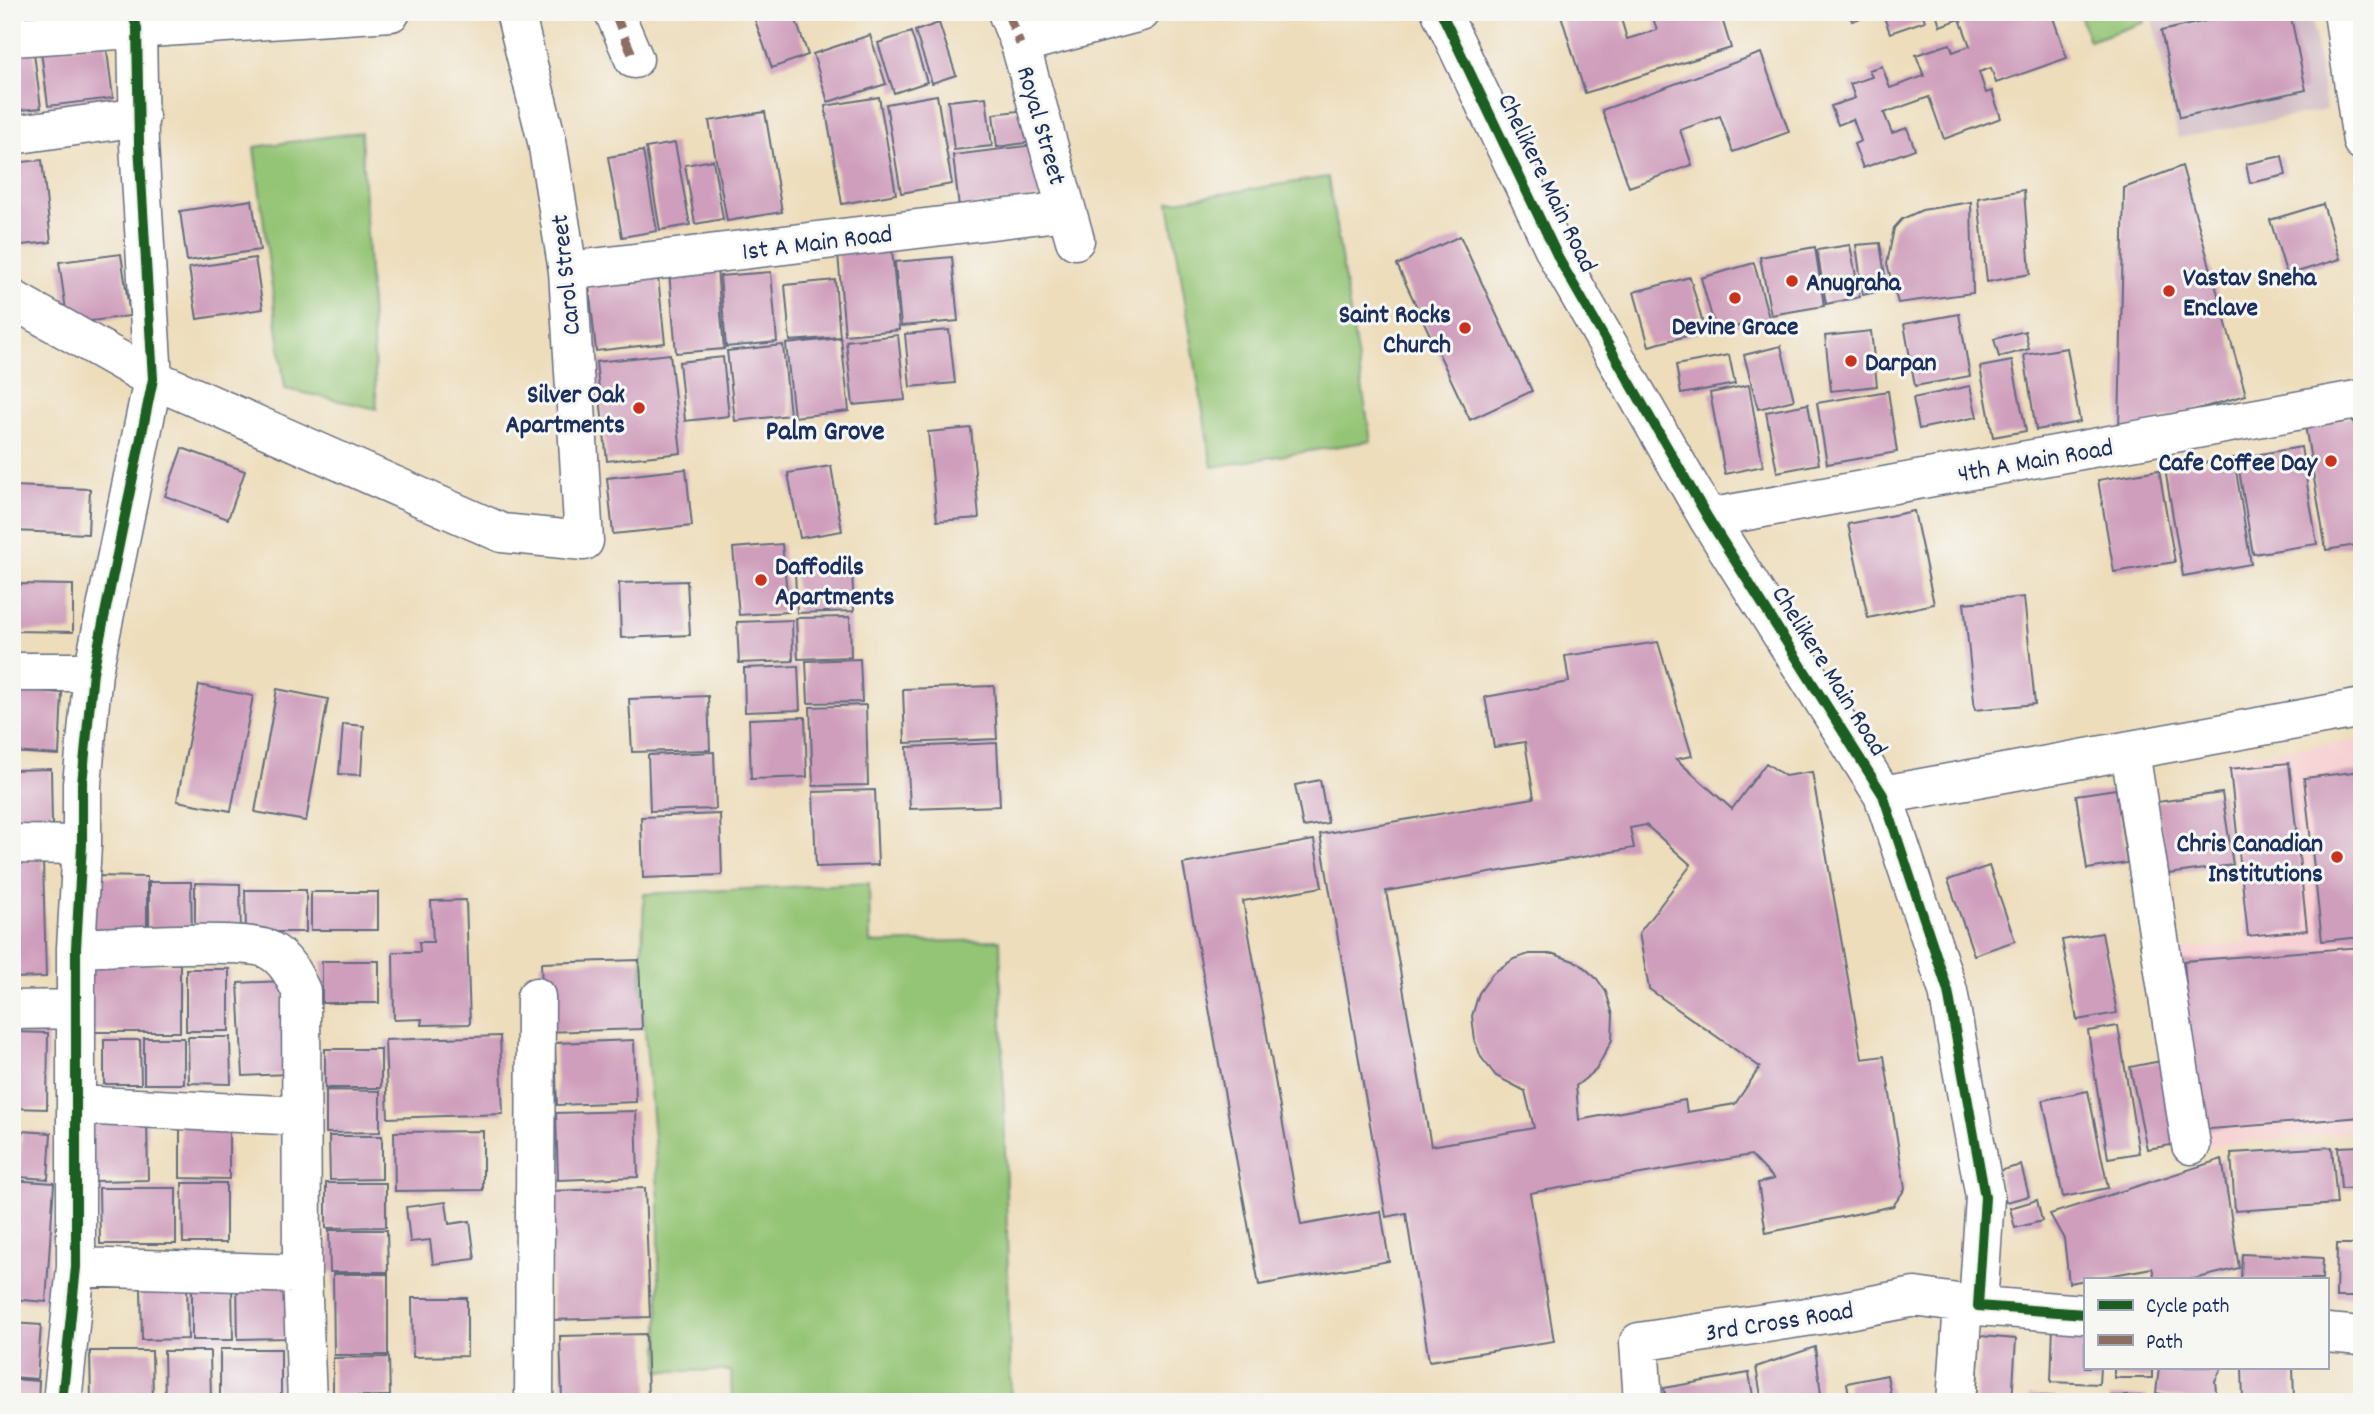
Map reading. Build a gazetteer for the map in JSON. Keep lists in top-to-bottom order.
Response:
{
  "streets": {
    "street": [
      "Royal Street",
      "Chelikere Main Road",
      "1st A Main Road",
      "Carol Street",
      "4th A Main Road",
      "3rd Cross Road"
    ]
  },
  "crossings": [
    ["Royal Street", "1st A Main Road"],
    ["Chelikere Main Road", "4th A Main Road"],
    ["Chelikere Main Road", "3rd Cross Road"],
    ["1st A Main Road", "Carol Street"]
  ],
  "districts": ["Palm Grove"],
  "places": [
    "Anugraha",
    "Vastav Sneha Enclave",
    "Devine Grace",
    "Saint Rocks Church",
    "Darpan",
    "Silver Oak Apartments",
    "Cafe Coffee Day",
    "Daffodils Apartments",
    "Chris Canadian Institutions"
  ],
  "legend": ["Cycle path", "Path"]
}
